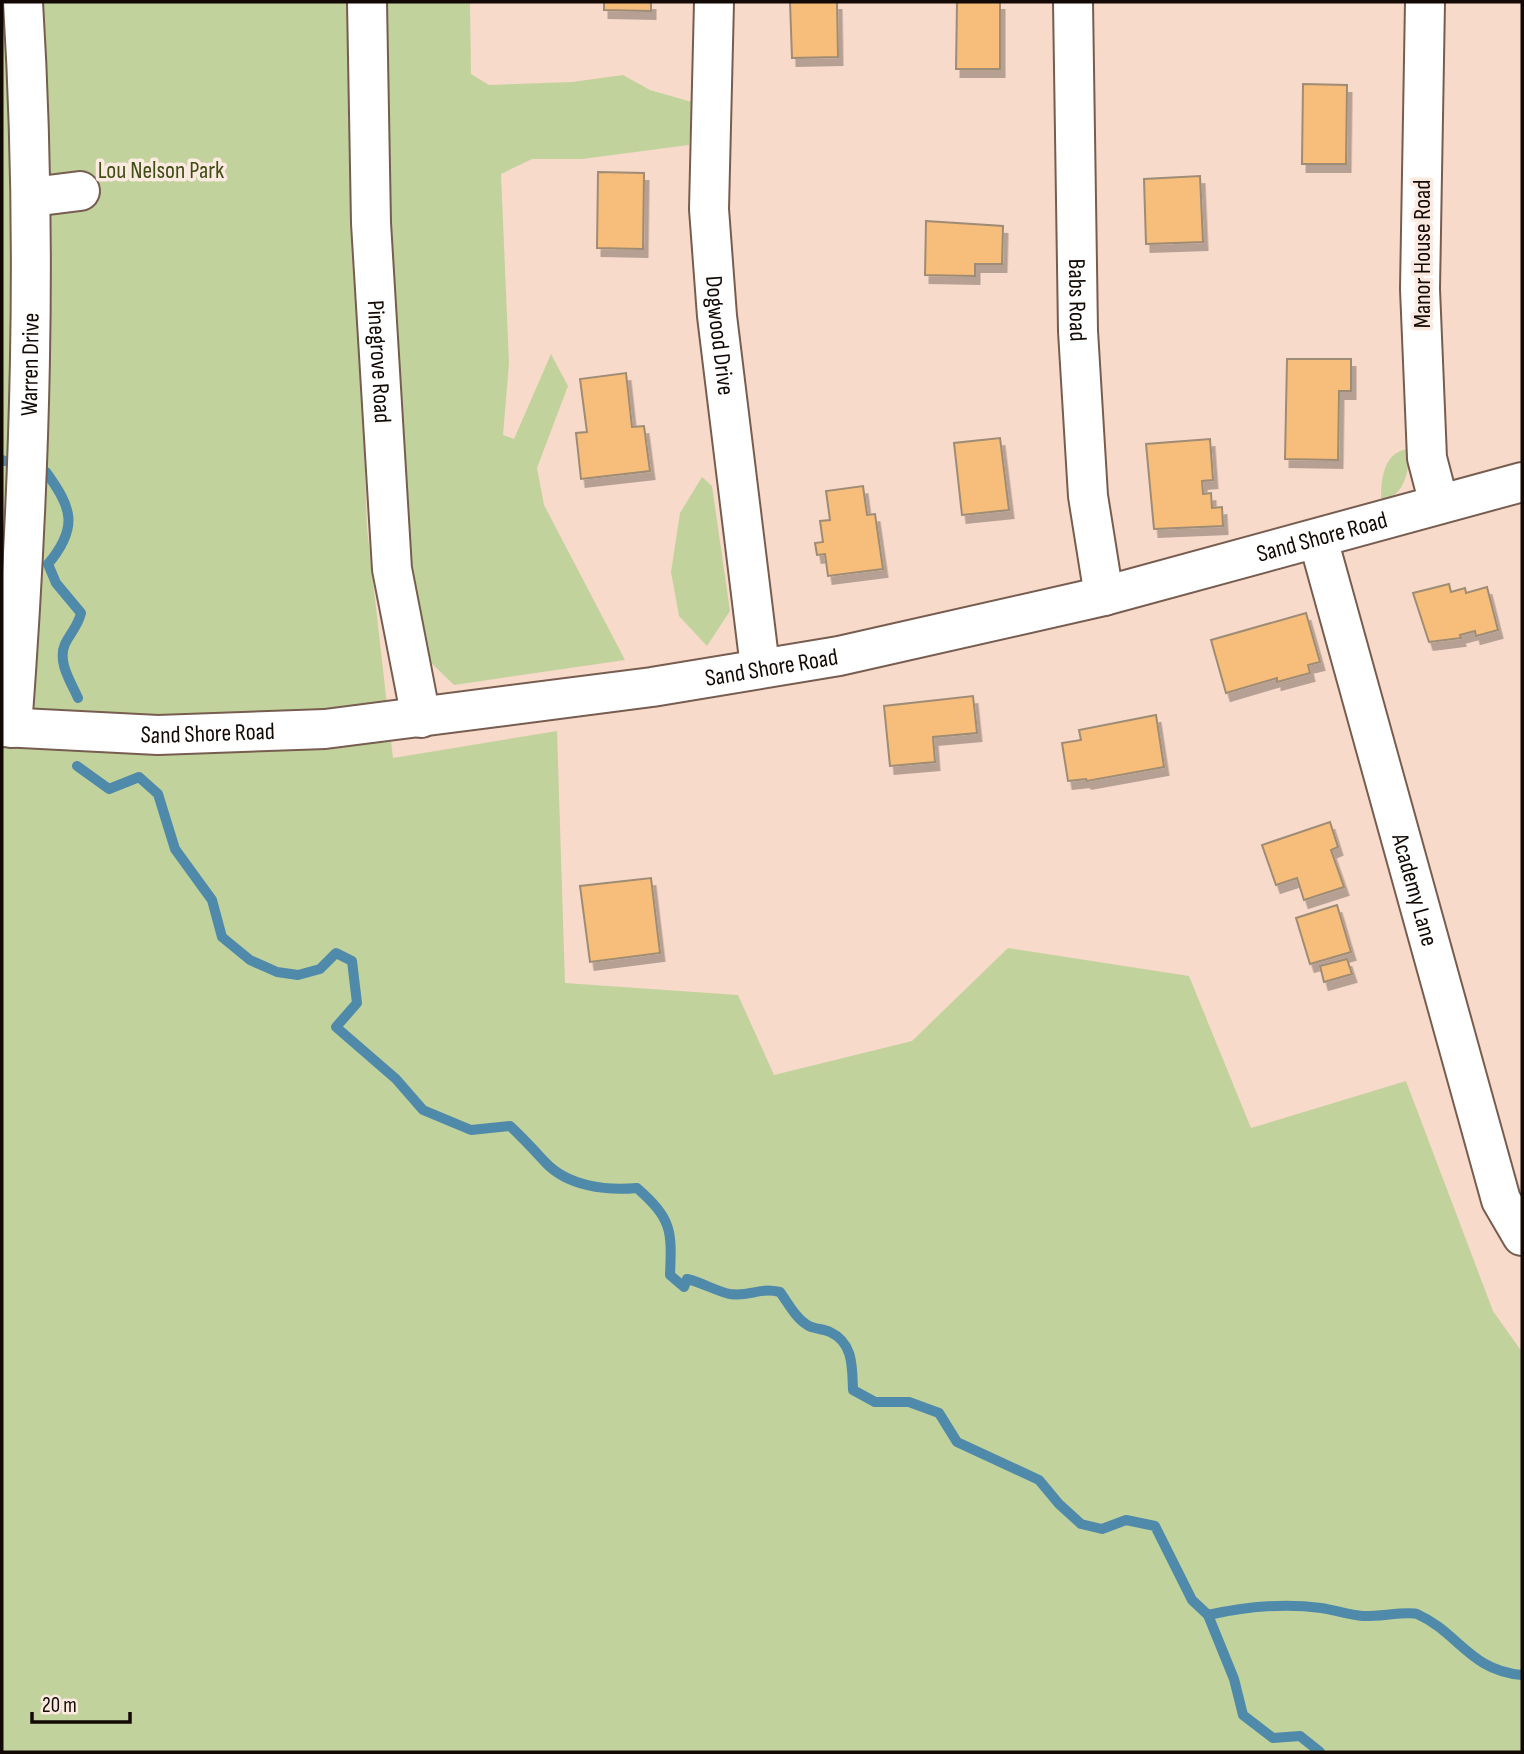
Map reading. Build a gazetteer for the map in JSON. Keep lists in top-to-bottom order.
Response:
{
  "streets": {
    "street": [
      "Manor House Road",
      "Babs Road",
      "Dogwood Drive",
      "Pinegrove Road",
      "Warren Drive",
      "Sand Shore Road",
      "Academy Lane"
    ]
  },
  "crossings": [
    ["Manor House Road", "Sand Shore Road"],
    ["Babs Road", "Sand Shore Road"],
    ["Dogwood Drive", "Sand Shore Road"],
    ["Pinegrove Road", "Sand Shore Road"],
    ["Warren Drive", "Sand Shore Road"],
    ["Sand Shore Road", "Academy Lane"]
  ],
  "parks": ["Lou Nelson Park"],
  "scale_bar": "20 m"
}
